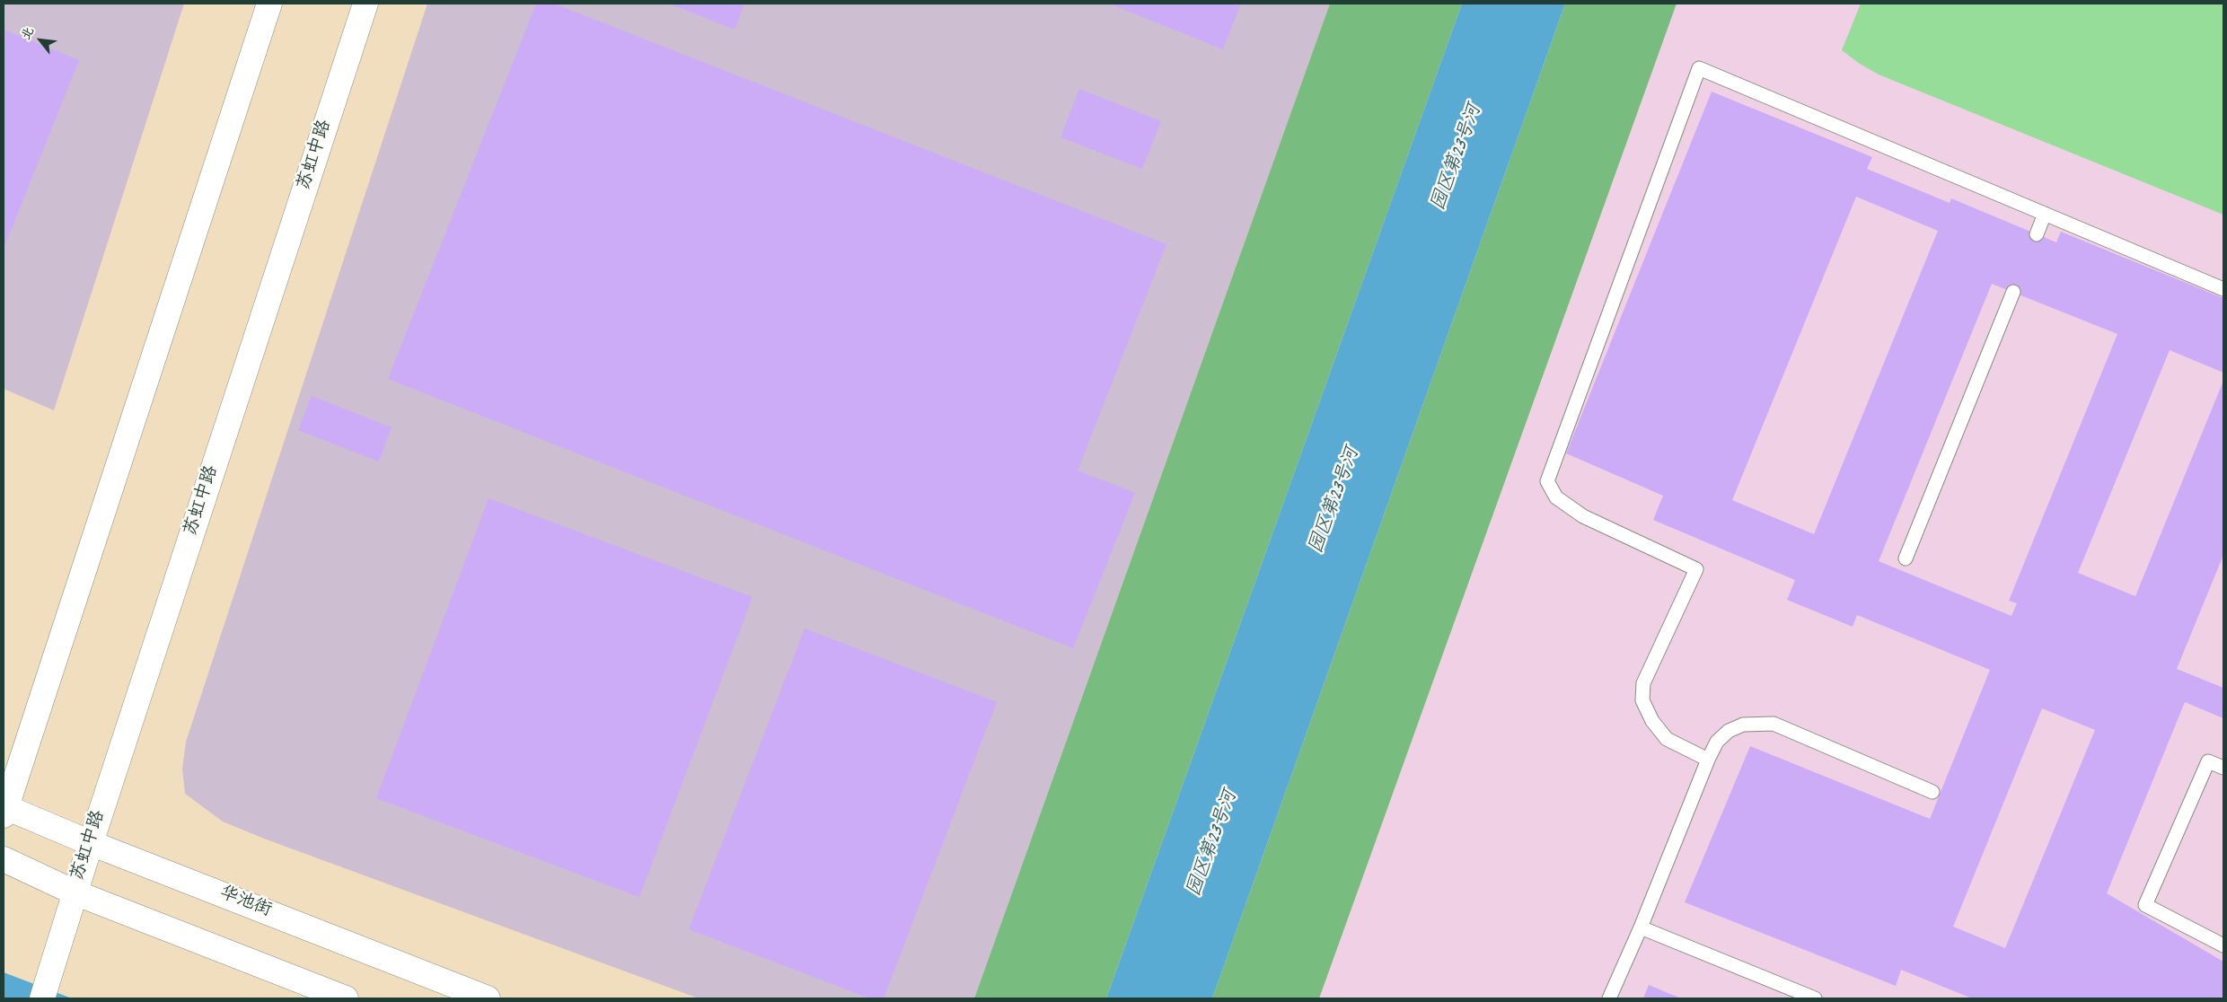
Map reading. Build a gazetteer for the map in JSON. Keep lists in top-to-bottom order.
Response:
{
  "streets": {
    "main road": ["苏虹中路", "华池街"]
  },
  "crossings": [
    ["苏虹中路", "华池街"]
  ],
  "water": ["园区第23号河"],
  "north": "top left"
}
